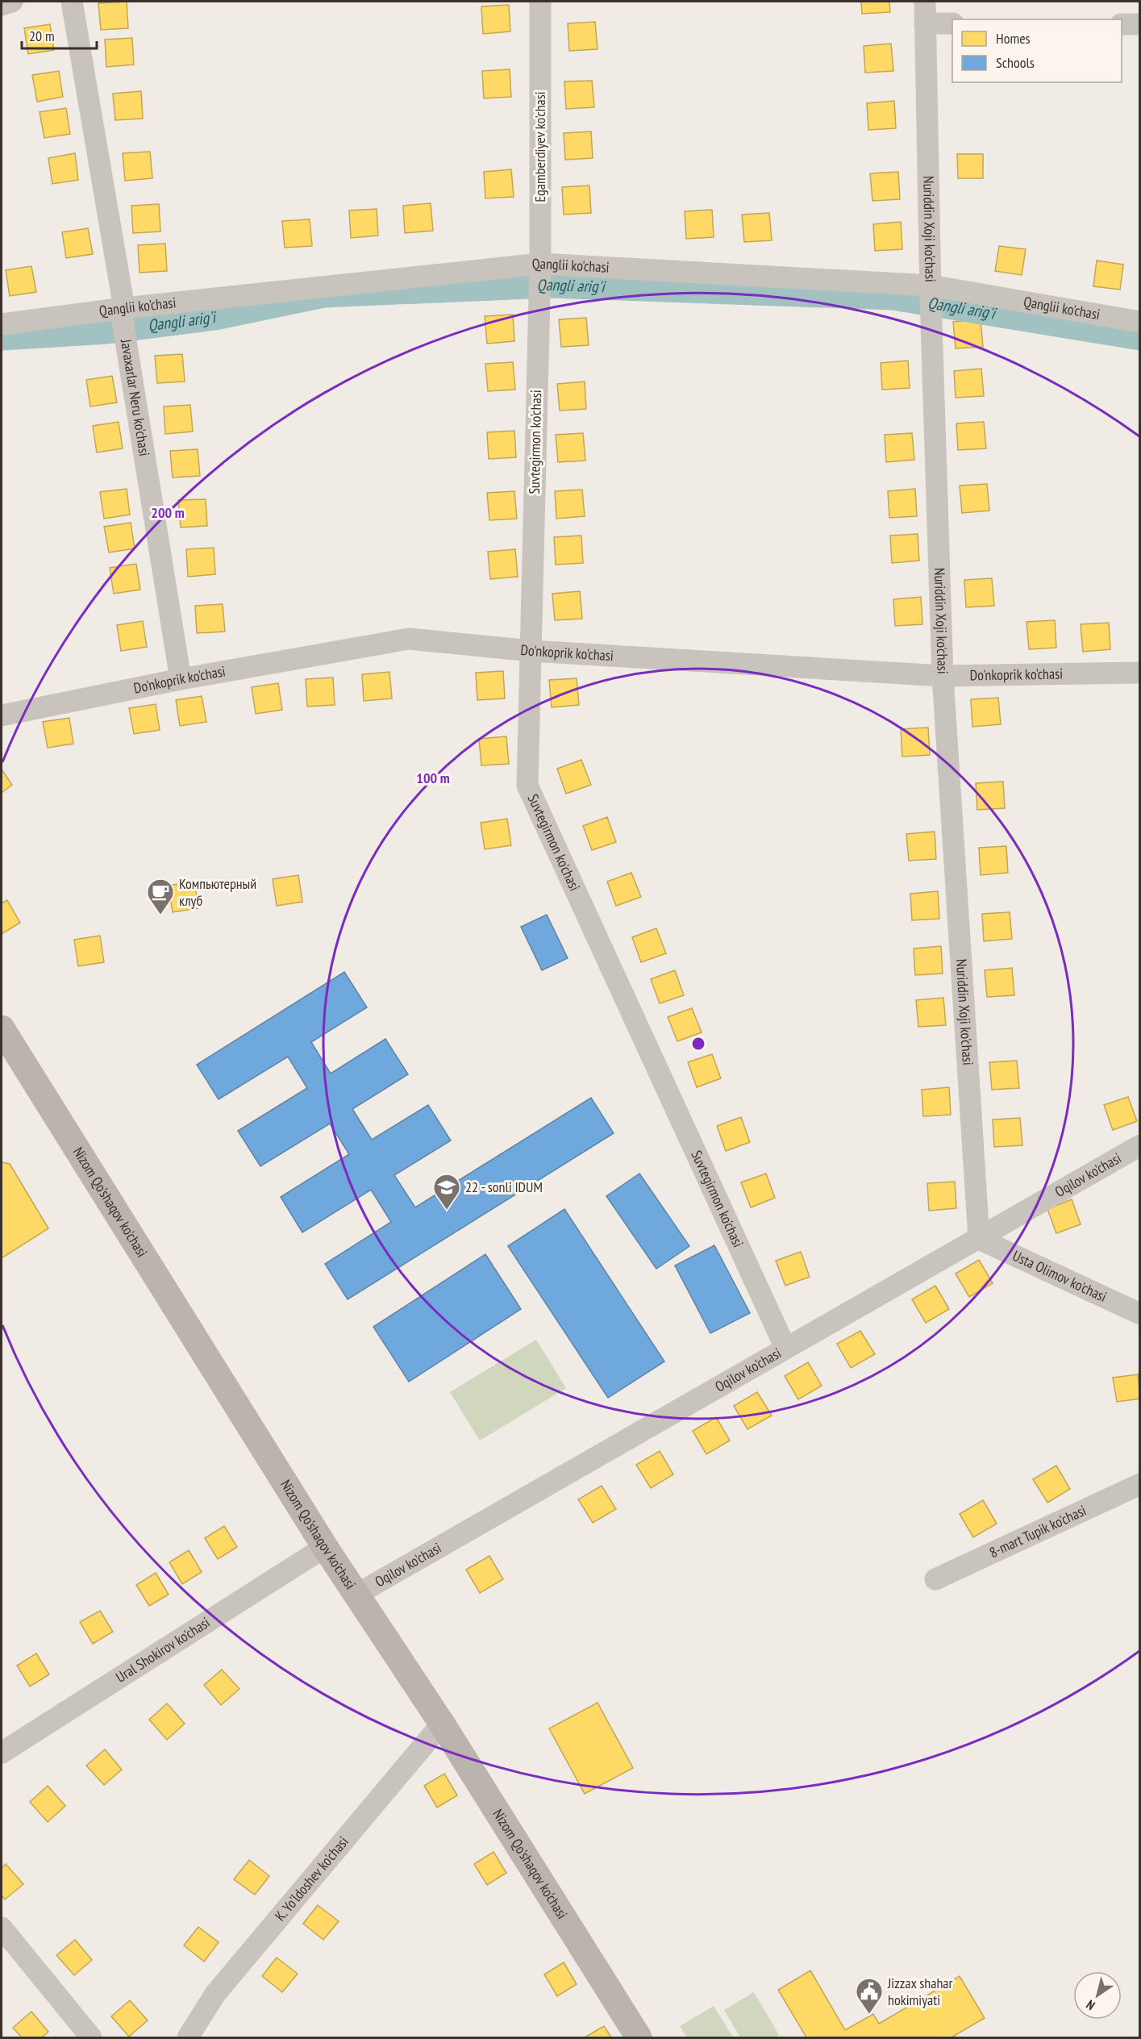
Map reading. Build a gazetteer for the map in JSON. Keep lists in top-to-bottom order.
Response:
{
  "streets": {
    "main road": ["Nizom Qo'shaqov ko'chasi"],
    "street": [
      "Egamberdiyev ko'chasi",
      "Nuriddin Xoji ko'chasi",
      "Qanglii ko'chasi",
      "Javaxarlar Neru ko'chasi",
      "Suvtegirmon ko'chasi",
      "Do'nkoprik ko'chasi",
      "Oqilov ko'chasi",
      "Usta Olimov ko'chasi",
      "8-mart Tupik ko'chasi",
      "Ural Shokirov ko'chasi",
      "K. Yo'ldoshev ko'chasi"
    ]
  },
  "crossings": [
    ["Egamberdiyev ko'chasi", "Qanglii ko'chasi"],
    ["Egamberdiyev ko'chasi", "Suvtegirmon ko'chasi"],
    ["Nuriddin Xoji ko'chasi", "Qanglii ko'chasi"],
    ["Nuriddin Xoji ko'chasi", "Do'nkoprik ko'chasi"],
    ["Nuriddin Xoji ko'chasi", "Oqilov ko'chasi"],
    ["Nuriddin Xoji ko'chasi", "Usta Olimov ko'chasi"],
    ["Qanglii ko'chasi", "Javaxarlar Neru ko'chasi"],
    ["Qanglii ko'chasi", "Suvtegirmon ko'chasi"],
    ["Javaxarlar Neru ko'chasi", "Do'nkoprik ko'chasi"],
    ["Suvtegirmon ko'chasi", "Do'nkoprik ko'chasi"],
    ["Suvtegirmon ko'chasi", "Oqilov ko'chasi"],
    ["Oqilov ko'chasi", "Nizom Qo'shaqov ko'chasi"],
    ["Oqilov ko'chasi", "Usta Olimov ko'chasi"],
    ["Nizom Qo'shaqov ko'chasi", "Ural Shokirov ko'chasi"],
    ["Nizom Qo'shaqov ko'chasi", "K. Yo'ldoshev ko'chasi"]
  ],
  "water": ["Qangli arig'i"],
  "places": {
    "cafe": ["Компьютерный клуб"],
    "school or university": ["22 - sonli IDUM"],
    "public building": ["Jizzax shahar hokimiyati"]
  },
  "legend": ["Homes", "Schools"],
  "scale_bar": "20 m",
  "north": "bottom left",
  "rings": ["200 m", "100 m"]
}
